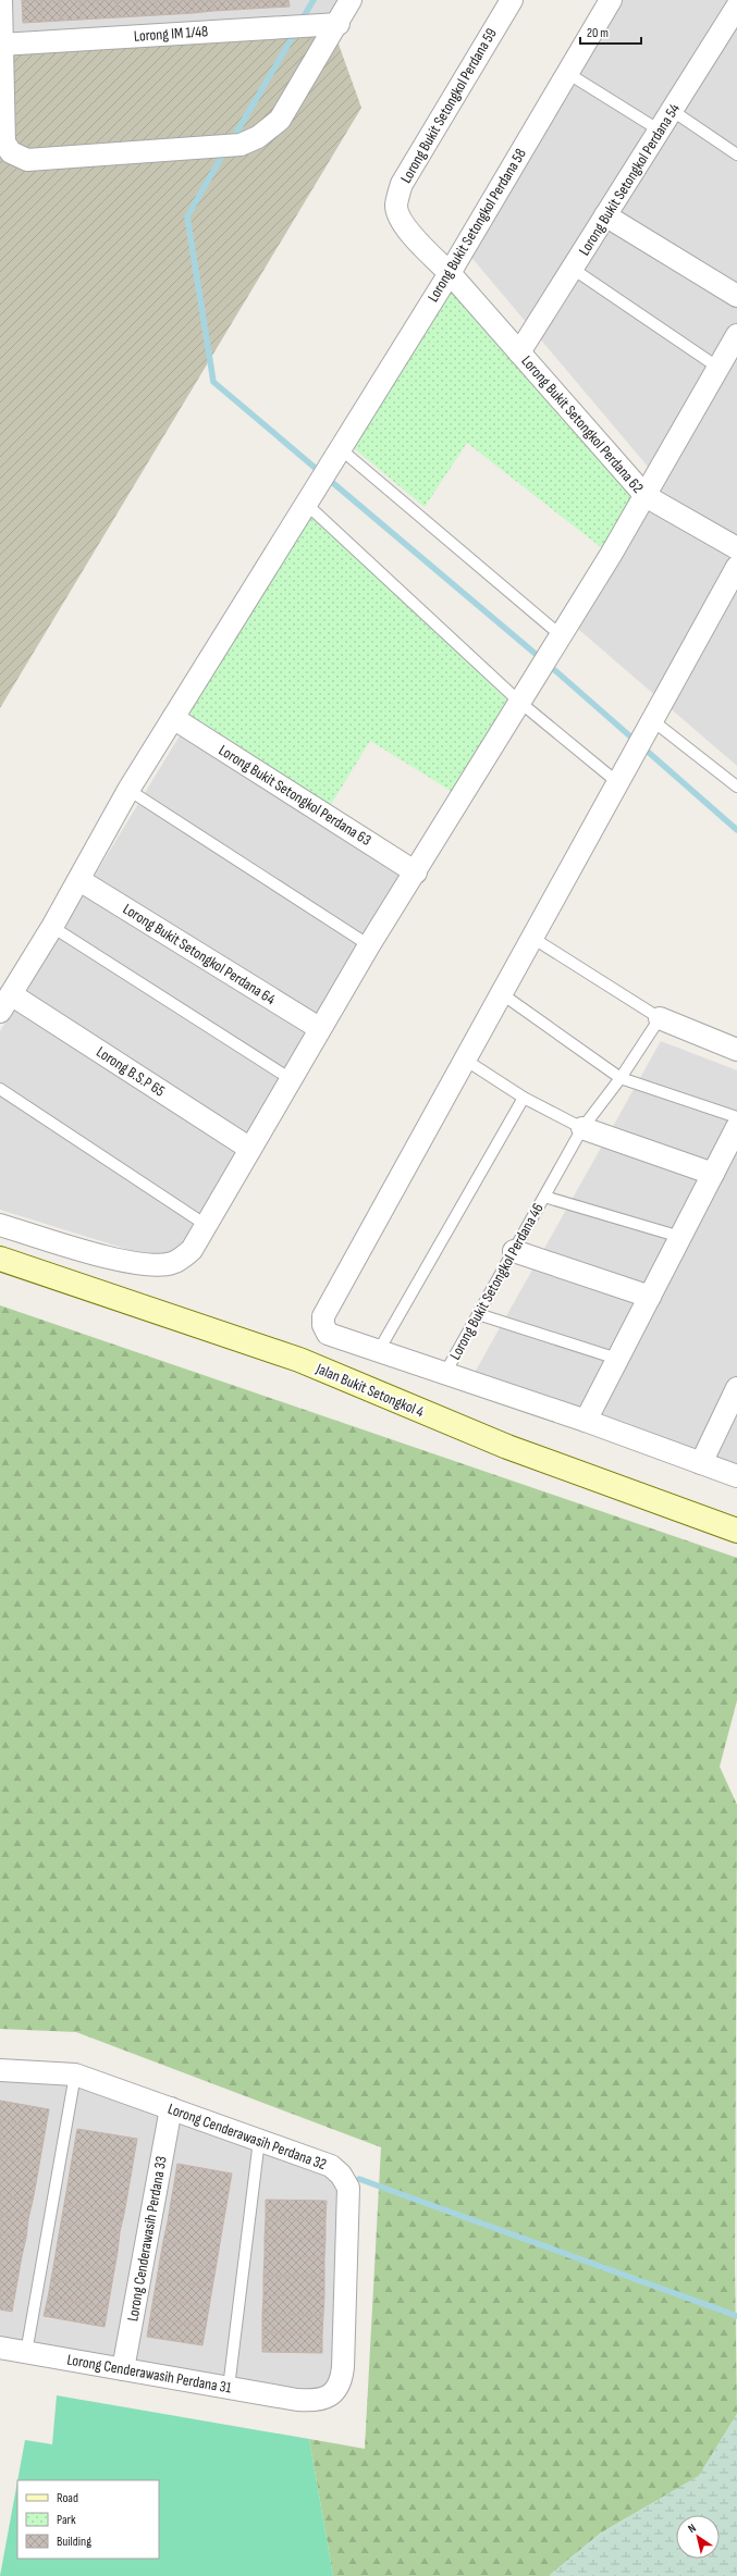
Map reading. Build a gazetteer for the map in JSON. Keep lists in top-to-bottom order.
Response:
{
  "streets": {
    "street": [
      "Lorong IM 1/48",
      "Lorong Bukit Setongkol Perdana 59",
      "Lorong Bukit Setongkol Perdana 54",
      "Lorong Bukit Setongkol Perdana 58",
      "Lorong Bukit Setongkol Perdana 62",
      "Lorong Bukit Setongkol Perdana 63",
      "Lorong Bukit Setongkol Perdana 64",
      "Lorong B.S.P 65",
      "Lorong Bukit Setongkol Perdana 46",
      "Jalan Bukit Setongkol 4",
      "Lorong Cenderawasih Perdana 32",
      "Lorong Cenderawasih Perdana 33",
      "Lorong Cenderawasih Perdana 31"
    ]
  },
  "crossings": [
    ["Lorong Bukit Setongkol Perdana 59", "Lorong Bukit Setongkol Perdana 58"],
    ["Lorong Bukit Setongkol Perdana 59", "Lorong Bukit Setongkol Perdana 62"],
    ["Lorong Bukit Setongkol Perdana 54", "Lorong Bukit Setongkol Perdana 62"],
    ["Lorong Bukit Setongkol Perdana 58", "Lorong Bukit Setongkol Perdana 62"],
    ["Lorong Bukit Setongkol Perdana 58", "Lorong Bukit Setongkol Perdana 63"],
    ["Lorong Bukit Setongkol Perdana 58", "Lorong Bukit Setongkol Perdana 64"],
    ["Lorong Bukit Setongkol Perdana 58", "Lorong B.S.P 65"],
    ["Lorong Cenderawasih Perdana 32", "Lorong Cenderawasih Perdana 33"],
    ["Lorong Cenderawasih Perdana 32", "Lorong Cenderawasih Perdana 31"],
    ["Lorong Cenderawasih Perdana 33", "Lorong Cenderawasih Perdana 31"]
  ],
  "legend": ["Road", "Park", "Building"],
  "scale_bar": "20 m",
  "north": "top left"
}
